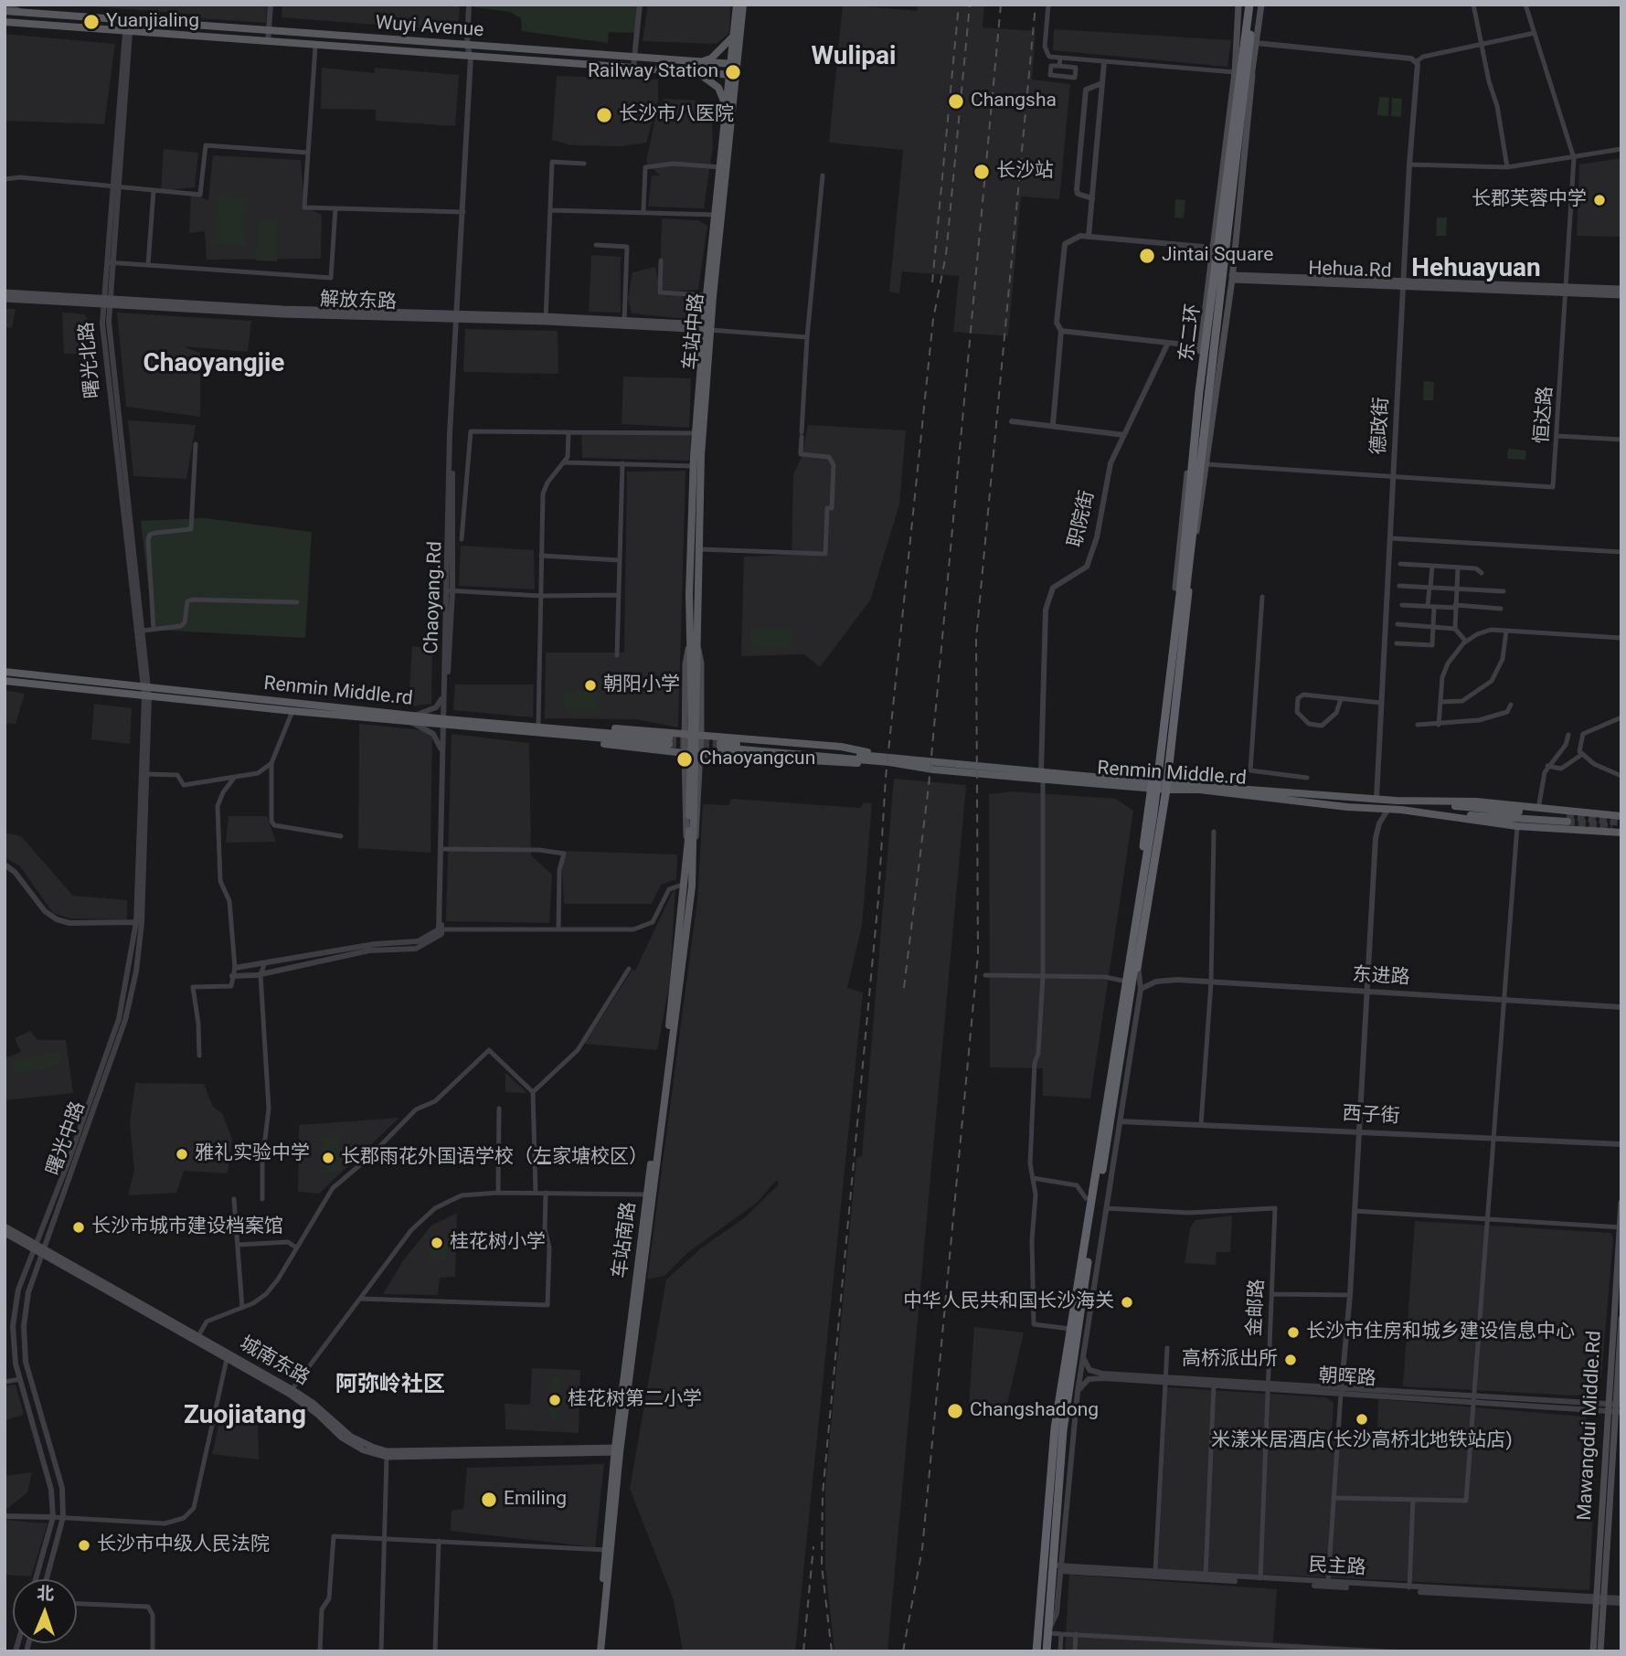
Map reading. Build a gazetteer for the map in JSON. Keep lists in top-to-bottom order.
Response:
{
  "streets": {
    "highway": ["东二环"],
    "main road": [
      "Wuyi Avenue",
      "Hehua.Rd",
      "解放东路",
      "车站中路",
      "Renmin Middle.rd",
      "车站南路",
      "城南东路",
      "Mawangdui Middle.Rd"
    ],
    "street": [
      "曙光北路",
      "恒达路",
      "德政街",
      "职院街",
      "Chaoyang.Rd",
      "东进路",
      "西子街",
      "曙光中路",
      "金邮路",
      "朝晖路",
      "民主路"
    ]
  },
  "crossings": [
    ["Wuyi Avenue", "车站中路"],
    ["Wuyi Avenue", "曙光北路"],
    ["Wuyi Avenue", "Chaoyang.Rd"],
    ["Hehua.Rd", "恒达路"],
    ["Hehua.Rd", "德政街"],
    ["解放东路", "车站中路"],
    ["解放东路", "曙光北路"],
    ["解放东路", "Chaoyang.Rd"],
    ["车站中路", "车站南路"],
    ["曙光北路", "Renmin Middle.rd"],
    ["曙光北路", "曙光中路"],
    ["恒达路", "德政街"],
    ["德政街", "Renmin Middle.rd"],
    ["职院街", "Renmin Middle.rd"],
    ["Chaoyang.Rd", "Renmin Middle.rd"],
    ["Renmin Middle.rd", "曙光中路"],
    ["曙光中路", "城南东路"],
    ["车站南路", "城南东路"],
    ["金邮路", "朝晖路"],
    ["金邮路", "民主路"],
    ["朝晖路", "Mawangdui Middle.Rd"],
    ["Mawangdui Middle.Rd", "民主路"]
  ],
  "districts": [
    "Wulipai",
    "Hehuayuan",
    "Chaoyangjie",
    "阿弥岭社区",
    "Zuojiatang"
  ],
  "places": [
    "Yuanjialing",
    "Railway Station",
    "Changsha",
    "长沙市八医院",
    "长沙站",
    "长郡芙蓉中学",
    "Jintai Square",
    "朝阳小学",
    "Chaoyangcun",
    "雅礼实验中学",
    "长郡雨花外国语学校（左家塘校区）",
    "长沙市城市建设档案馆",
    "桂花树小学",
    "中华人民共和国长沙海关",
    "长沙市住房和城乡建设信息中心",
    "高桥派出所",
    "桂花树第二小学",
    "Changshadong",
    "米漾米居酒店(长沙高桥北地铁站店)",
    "Emiling",
    "长沙市中级人民法院"
  ],
  "north": "top"
}
